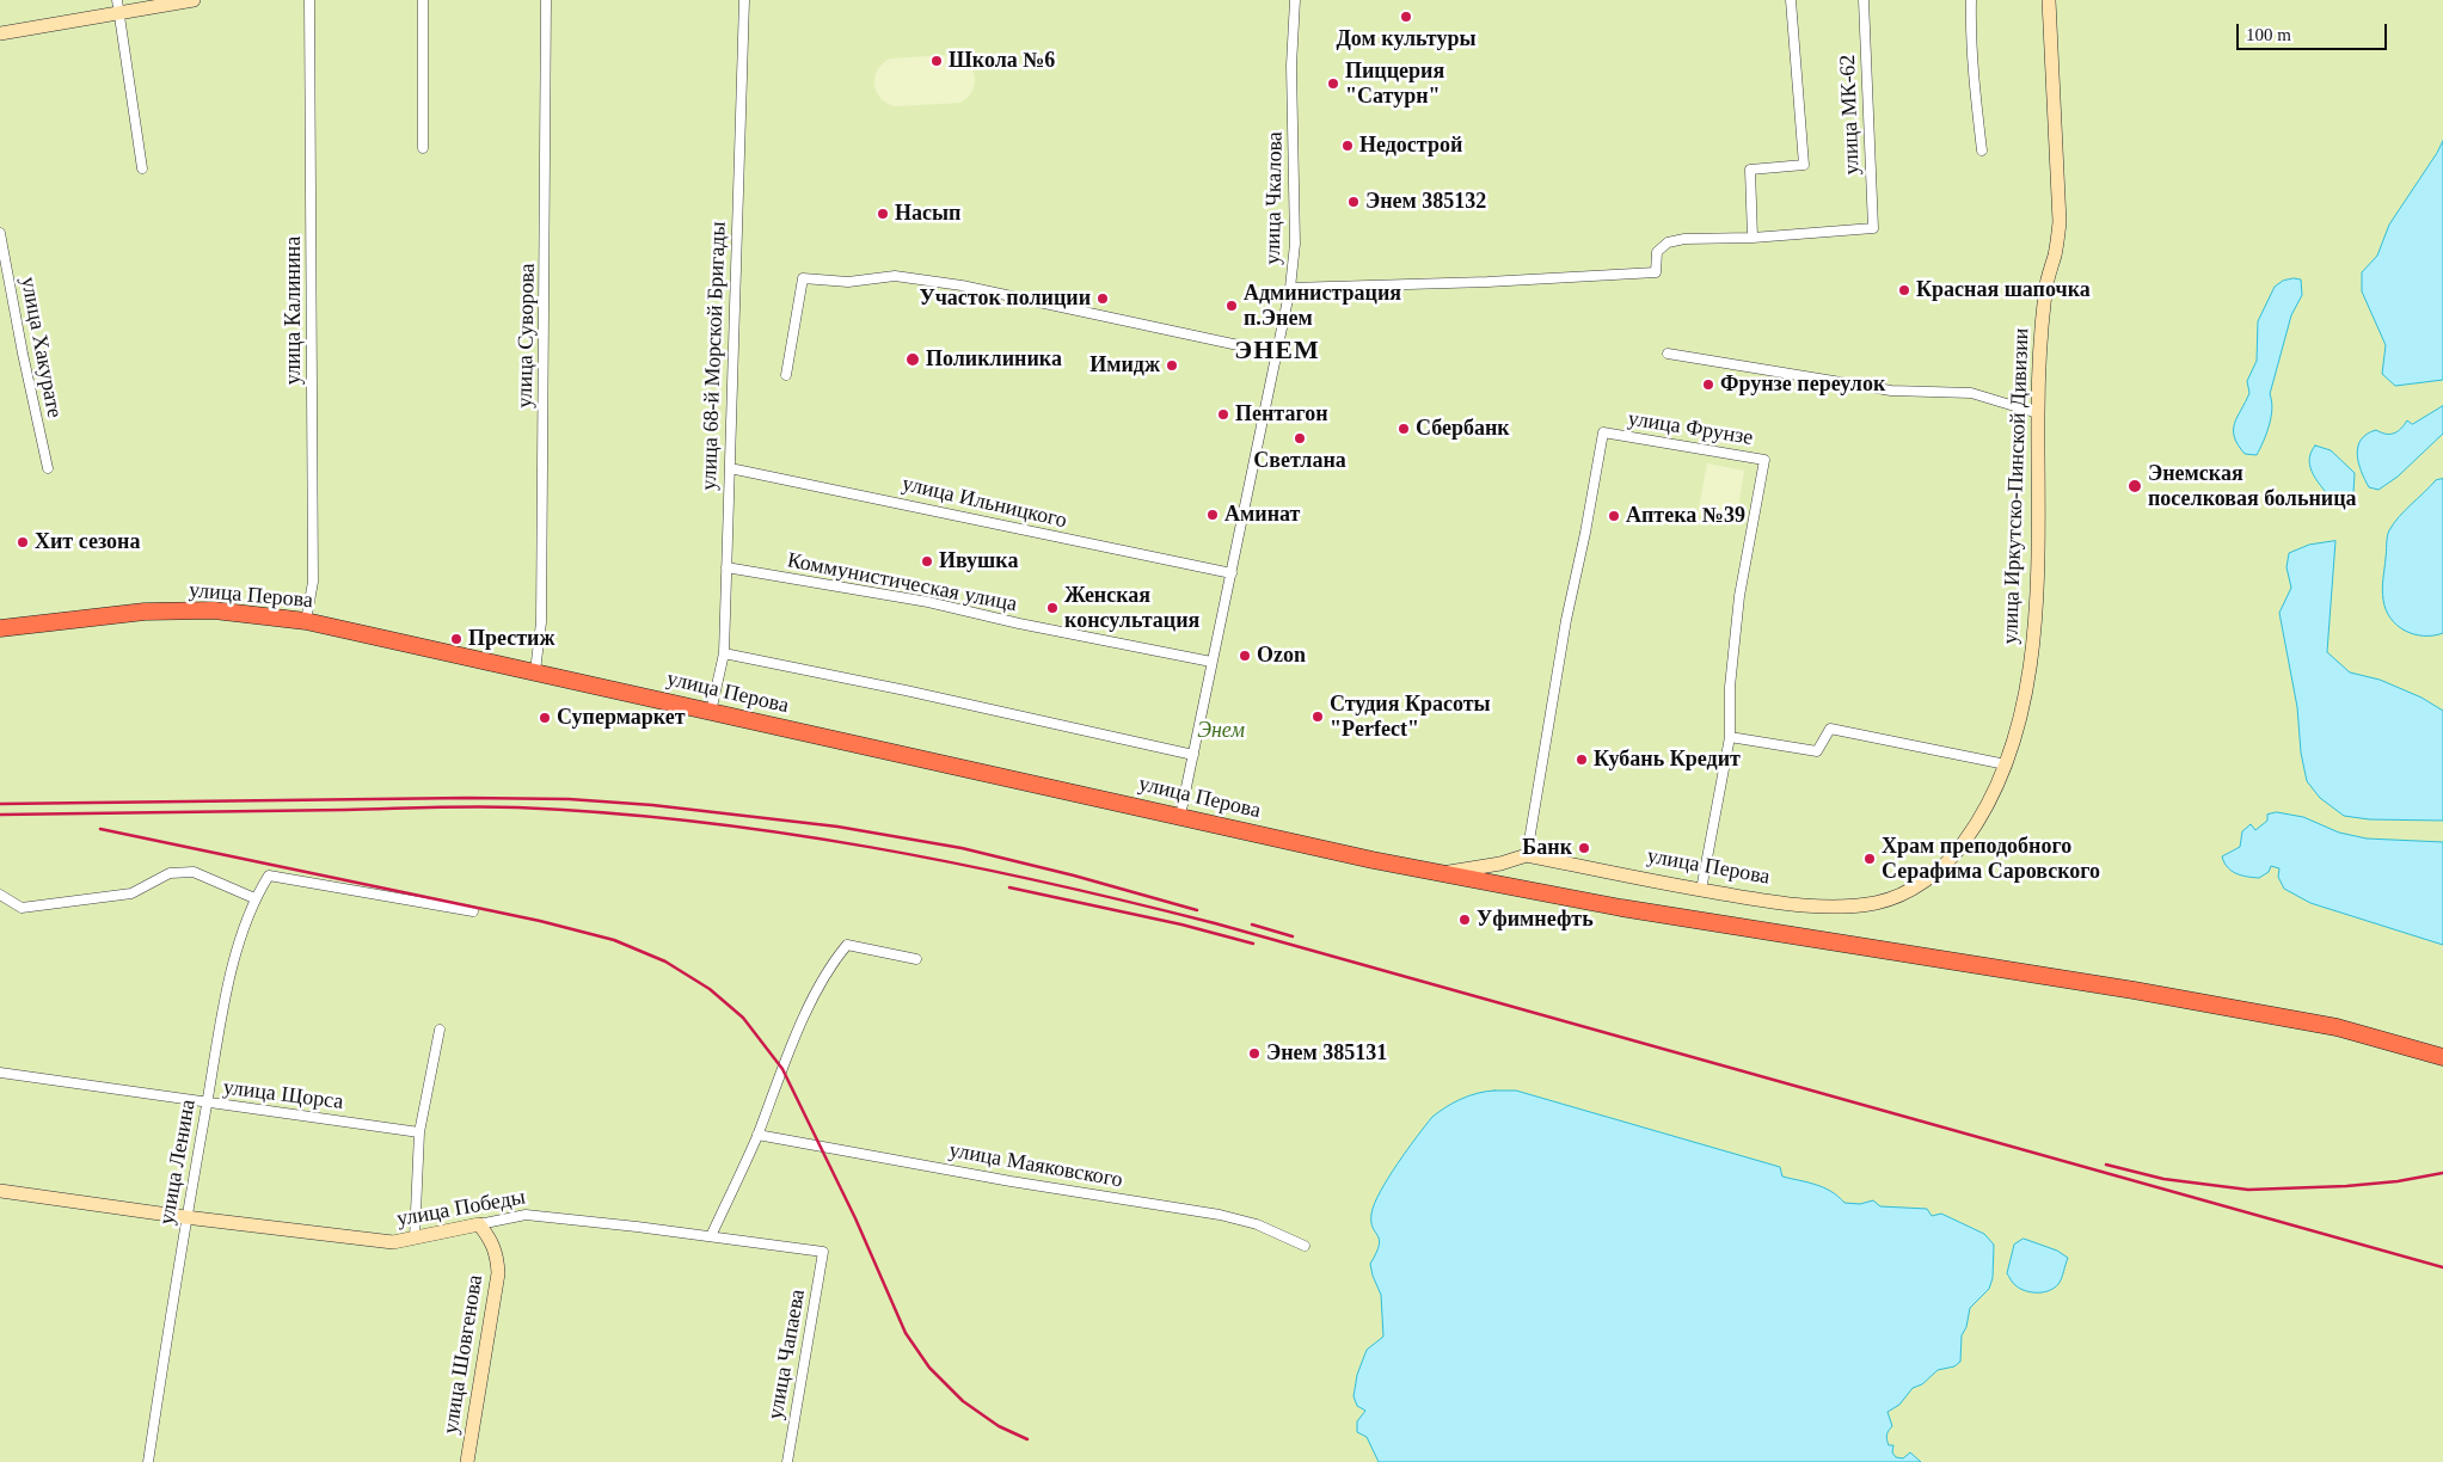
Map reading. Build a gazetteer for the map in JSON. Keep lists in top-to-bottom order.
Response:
{
  "streets": {
    "highway": ["улица Перова"],
    "street": [
      "улица МК-62",
      "улица Чкалова",
      "улица Калинина",
      "улица Суворова",
      "улица Хакурате",
      "улица 68-й Морской Бригады",
      "улица Фрунзе",
      "улица Иркутско-Пинской Дивизии",
      "улица Ильницкого",
      "Коммунистическая улица",
      "улица Щорса",
      "улица Ленина",
      "улица Маяковского",
      "улица Победы",
      "улица Шовгенова",
      "улица Чапаева"
    ]
  },
  "crossings": [
    ["улица Чкалова", "улица Ильницкого"],
    ["улица Чкалова", "Коммунистическая улица"],
    ["улица Чкалова", "улица Перова"],
    ["улица Калинина", "улица Перова"],
    ["улица Суворова", "улица Перова"],
    ["улица 68-й Морской Бригады", "улица Ильницкого"],
    ["улица 68-й Морской Бригады", "Коммунистическая улица"],
    ["улица 68-й Морской Бригады", "улица Перова"],
    ["улица Фрунзе", "улица Перова"],
    ["улица Иркутско-Пинской Дивизии", "улица Перова"],
    ["улица Щорса", "улица Ленина"],
    ["улица Ленина", "улица Победы"],
    ["улица Победы", "улица Шовгенова"],
    ["улица Победы", "улица Чапаева"]
  ],
  "districts": ["ЭНЕМ"],
  "parks": ["Энем"],
  "places": [
    "Дом культуры",
    "Школа №6",
    "Пиццерия \"Сатурн\"",
    "Недострой",
    "Энем 385132",
    "Насып",
    "Красная шапочка",
    "Участок полиции",
    "Администрация п.Энем",
    "Поликлиника",
    "Имидж",
    "Фрунзе переулок",
    "Пентагон",
    "Сбербанк",
    "Светлана",
    "Энемская поселковая больница",
    "Аминат",
    "Аптека №39",
    "Хит сезона",
    "Ивушка",
    "Женская консультация",
    "Престиж",
    "Ozon",
    "Студия Красоты \"Perfect\"",
    "Супермаркет",
    "Кубань Кредит",
    "Банк",
    "Храм преподобного Серафима Саровского",
    "Уфимнефть",
    "Энем 385131"
  ],
  "scale_bar": "100 m"
}
